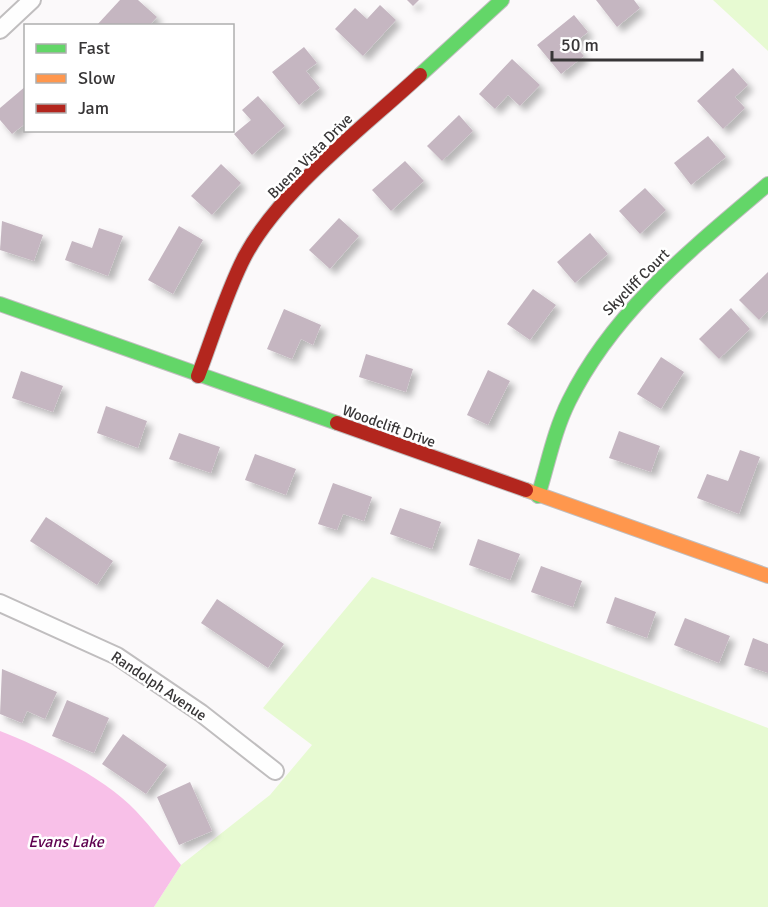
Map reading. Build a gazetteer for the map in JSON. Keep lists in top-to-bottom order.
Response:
{
  "streets": {
    "street": [
      "Buena Vista Drive",
      "Skycliff Court",
      "Woodclift Drive",
      "Randolph Avenue"
    ]
  },
  "crossings": [
    ["Buena Vista Drive", "Woodclift Drive"],
    ["Skycliff Court", "Woodclift Drive"]
  ],
  "water": ["Evans Lake"],
  "legend": ["Fast", "Slow", "Jam"],
  "scale_bar": "50 m"
}
